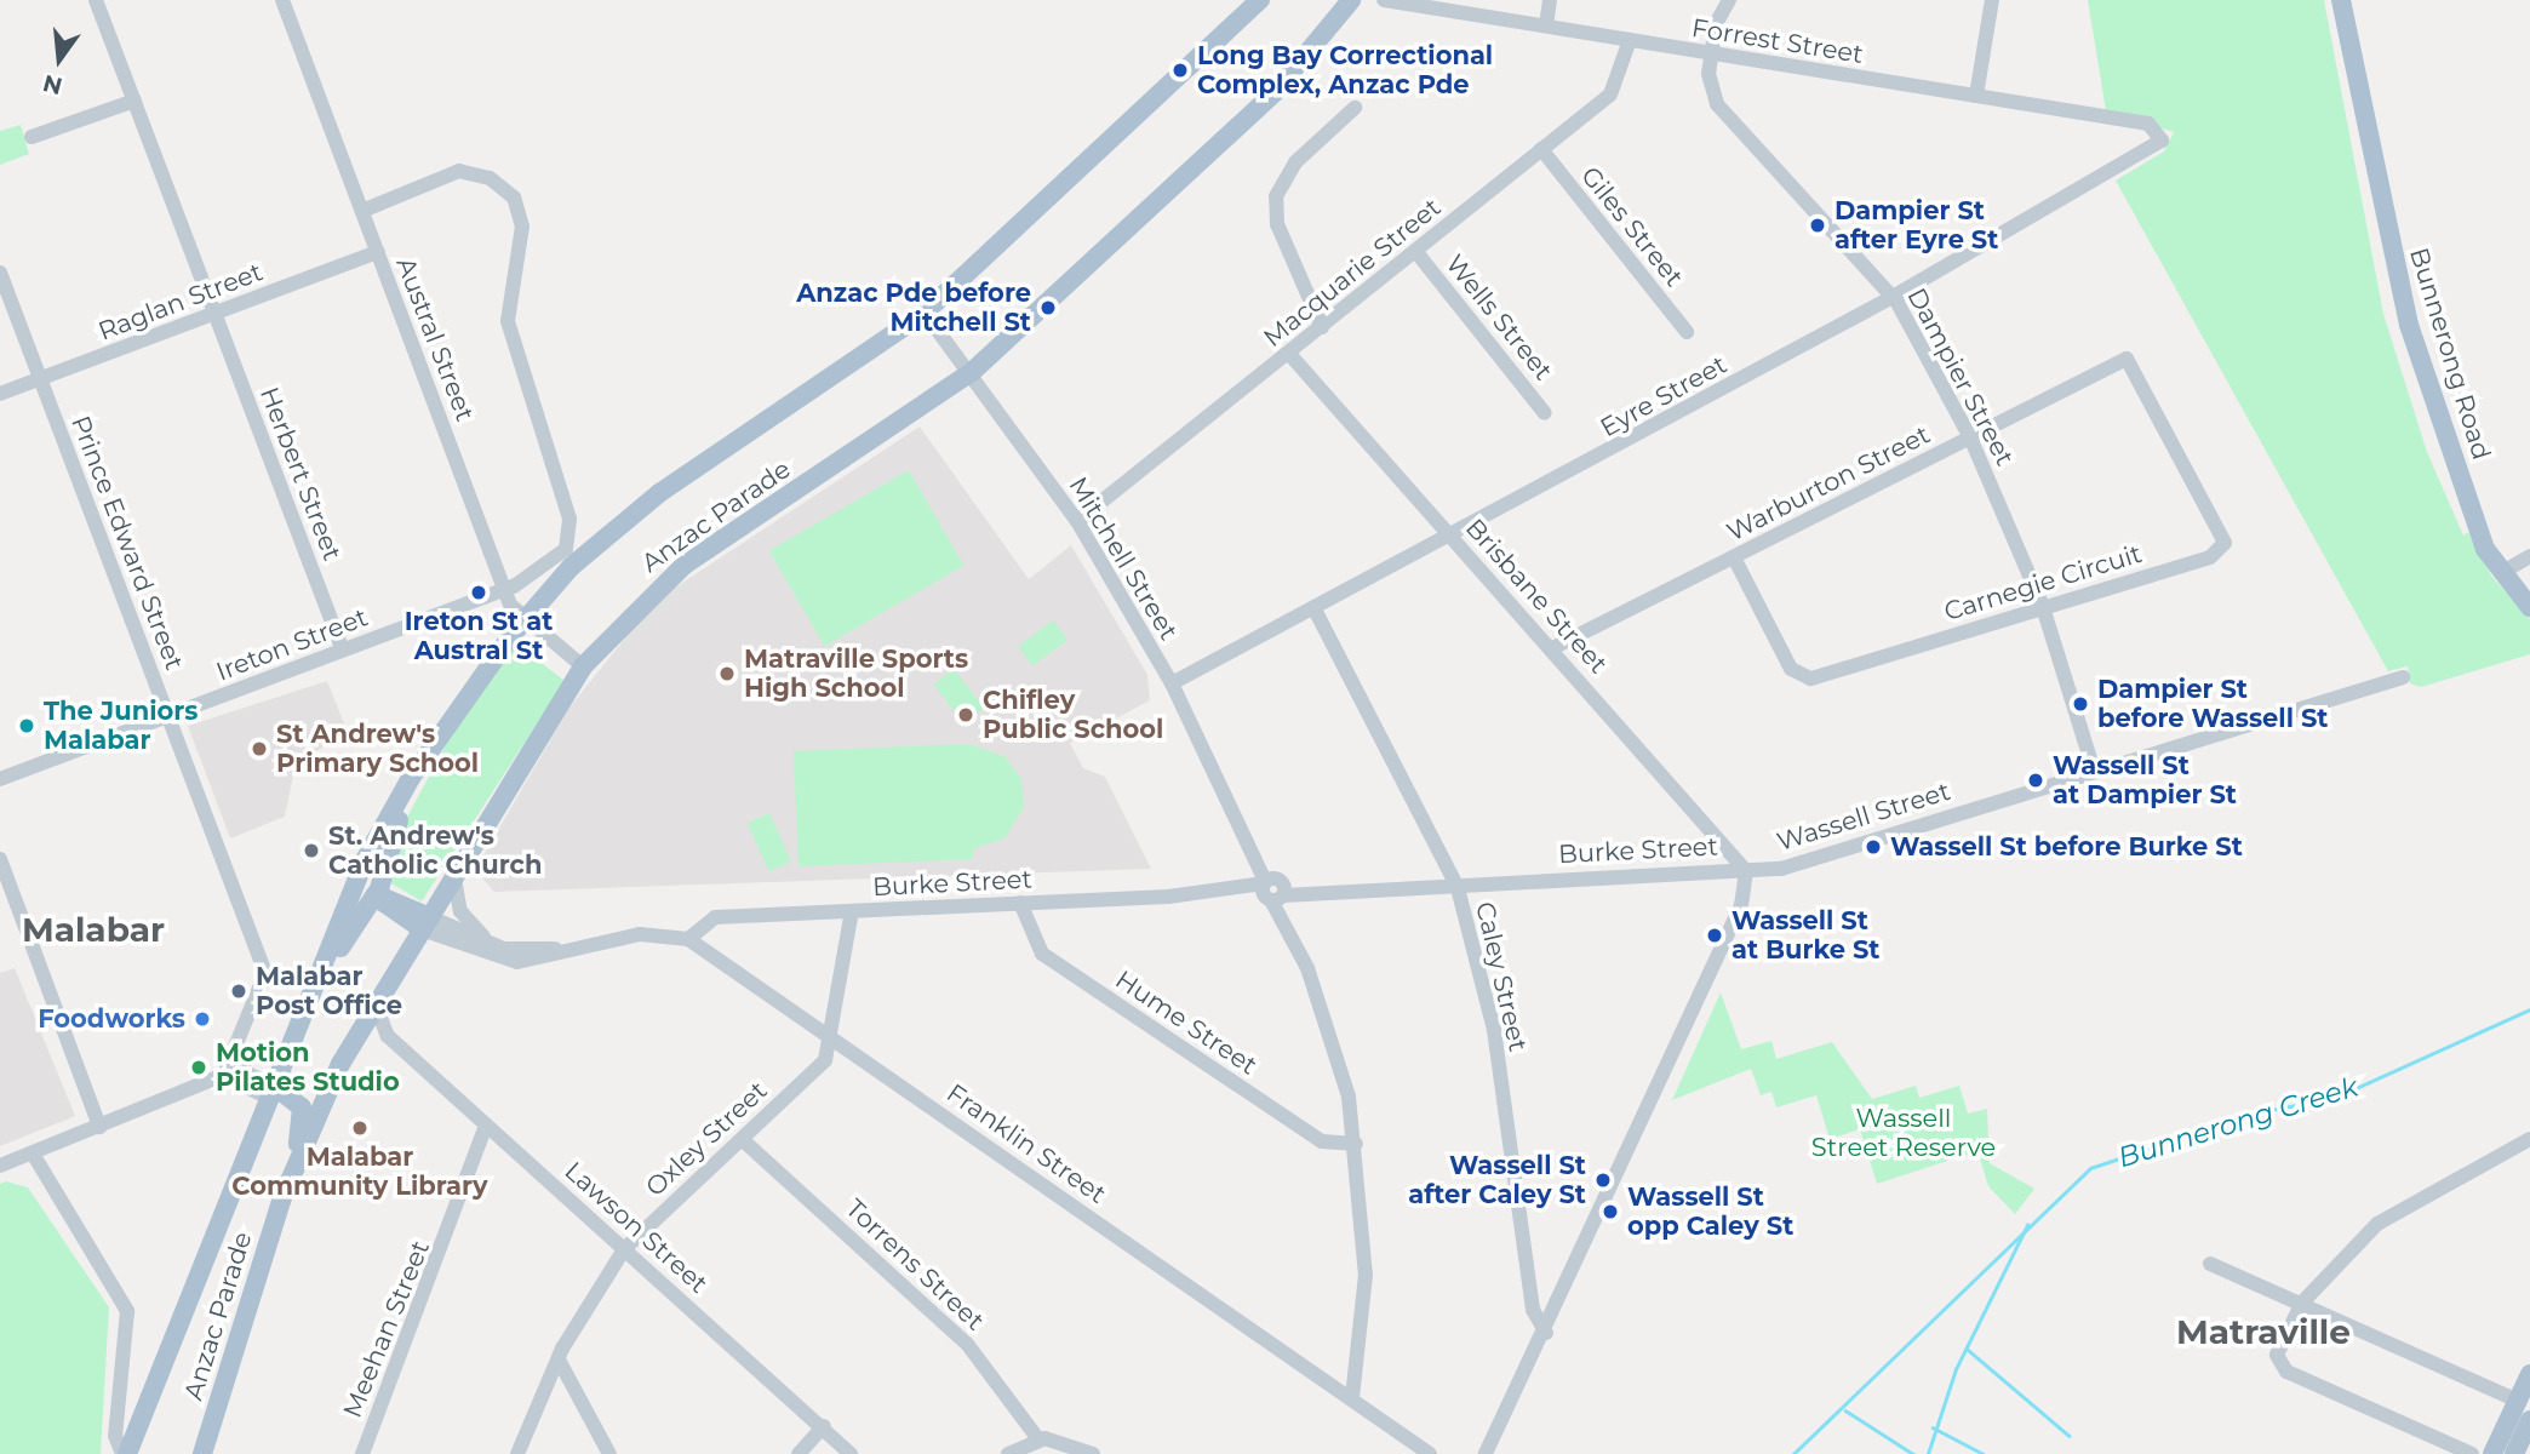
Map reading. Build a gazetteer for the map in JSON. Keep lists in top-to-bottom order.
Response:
{
  "streets": {
    "main road": ["Bunnerong Road", "Anzac Parade"],
    "street": [
      "Forrest Street",
      "Giles Street",
      "Macquarie Street",
      "Raglan Street",
      "Wells Street",
      "Austral Street",
      "Dampier Street",
      "Eyre Street",
      "Herbert Street",
      "Warburton Street",
      "Prince Edward Street",
      "Mitchell Street",
      "Carnegie Circuit",
      "Brisbane Street",
      "Ireton Street",
      "Wassell Street",
      "Burke Street",
      "Caley Street",
      "Hume Street",
      "Oxley Street",
      "Franklin Street",
      "Lawson Street",
      "Torrens Street",
      "Meehan Street"
    ]
  },
  "crossings": [
    ["Forrest Street", "Macquarie Street"],
    ["Forrest Street", "Dampier Street"],
    ["Forrest Street", "Eyre Street"],
    ["Giles Street", "Macquarie Street"],
    ["Macquarie Street", "Wells Street"],
    ["Macquarie Street", "Mitchell Street"],
    ["Macquarie Street", "Brisbane Street"],
    ["Raglan Street", "Austral Street"],
    ["Raglan Street", "Herbert Street"],
    ["Raglan Street", "Prince Edward Street"],
    ["Austral Street", "Anzac Parade"],
    ["Austral Street", "Ireton Street"],
    ["Dampier Street", "Eyre Street"],
    ["Dampier Street", "Warburton Street"],
    ["Dampier Street", "Carnegie Circuit"],
    ["Dampier Street", "Wassell Street"],
    ["Eyre Street", "Mitchell Street"],
    ["Eyre Street", "Brisbane Street"],
    ["Eyre Street", "Caley Street"],
    ["Herbert Street", "Ireton Street"],
    ["Warburton Street", "Carnegie Circuit"],
    ["Warburton Street", "Brisbane Street"],
    ["Anzac Parade", "Mitchell Street"],
    ["Anzac Parade", "Franklin Street"],
    ["Anzac Parade", "Lawson Street"],
    ["Prince Edward Street", "Ireton Street"],
    ["Mitchell Street", "Burke Street"],
    ["Mitchell Street", "Hume Street"],
    ["Mitchell Street", "Franklin Street"],
    ["Brisbane Street", "Wassell Street"],
    ["Brisbane Street", "Burke Street"],
    ["Wassell Street", "Burke Street"],
    ["Burke Street", "Caley Street"],
    ["Burke Street", "Hume Street"],
    ["Burke Street", "Franklin Street"],
    ["Oxley Street", "Franklin Street"],
    ["Oxley Street", "Lawson Street"],
    ["Oxley Street", "Torrens Street"],
    ["Lawson Street", "Meehan Street"]
  ],
  "districts": ["Malabar", "Matraville"],
  "water": ["Bunnerong Creek"],
  "parks": ["Wassell Street Reserve"],
  "places": [
    "Long Bay Correctional Complex, Anzac Pde",
    "Dampier St after Eyre St",
    "Anzac Pde before Mitchell St",
    "Ireton St at Austral St",
    "Matraville Sports High School",
    "Dampier St before Wassell St",
    "Chifley Public School",
    "The Juniors Malabar",
    "St Andrew's Primary School",
    "Wassell St at Dampier St",
    "Wassell St before Burke St",
    "St. Andrew's Catholic Church",
    "Wassell St at Burke St",
    "Malabar Post Office",
    "Foodworks",
    "Motion Pilates Studio",
    "Malabar Community Library",
    "Wassell St after Caley St",
    "Wassell St opp Caley St"
  ],
  "north": "bottom"
}
